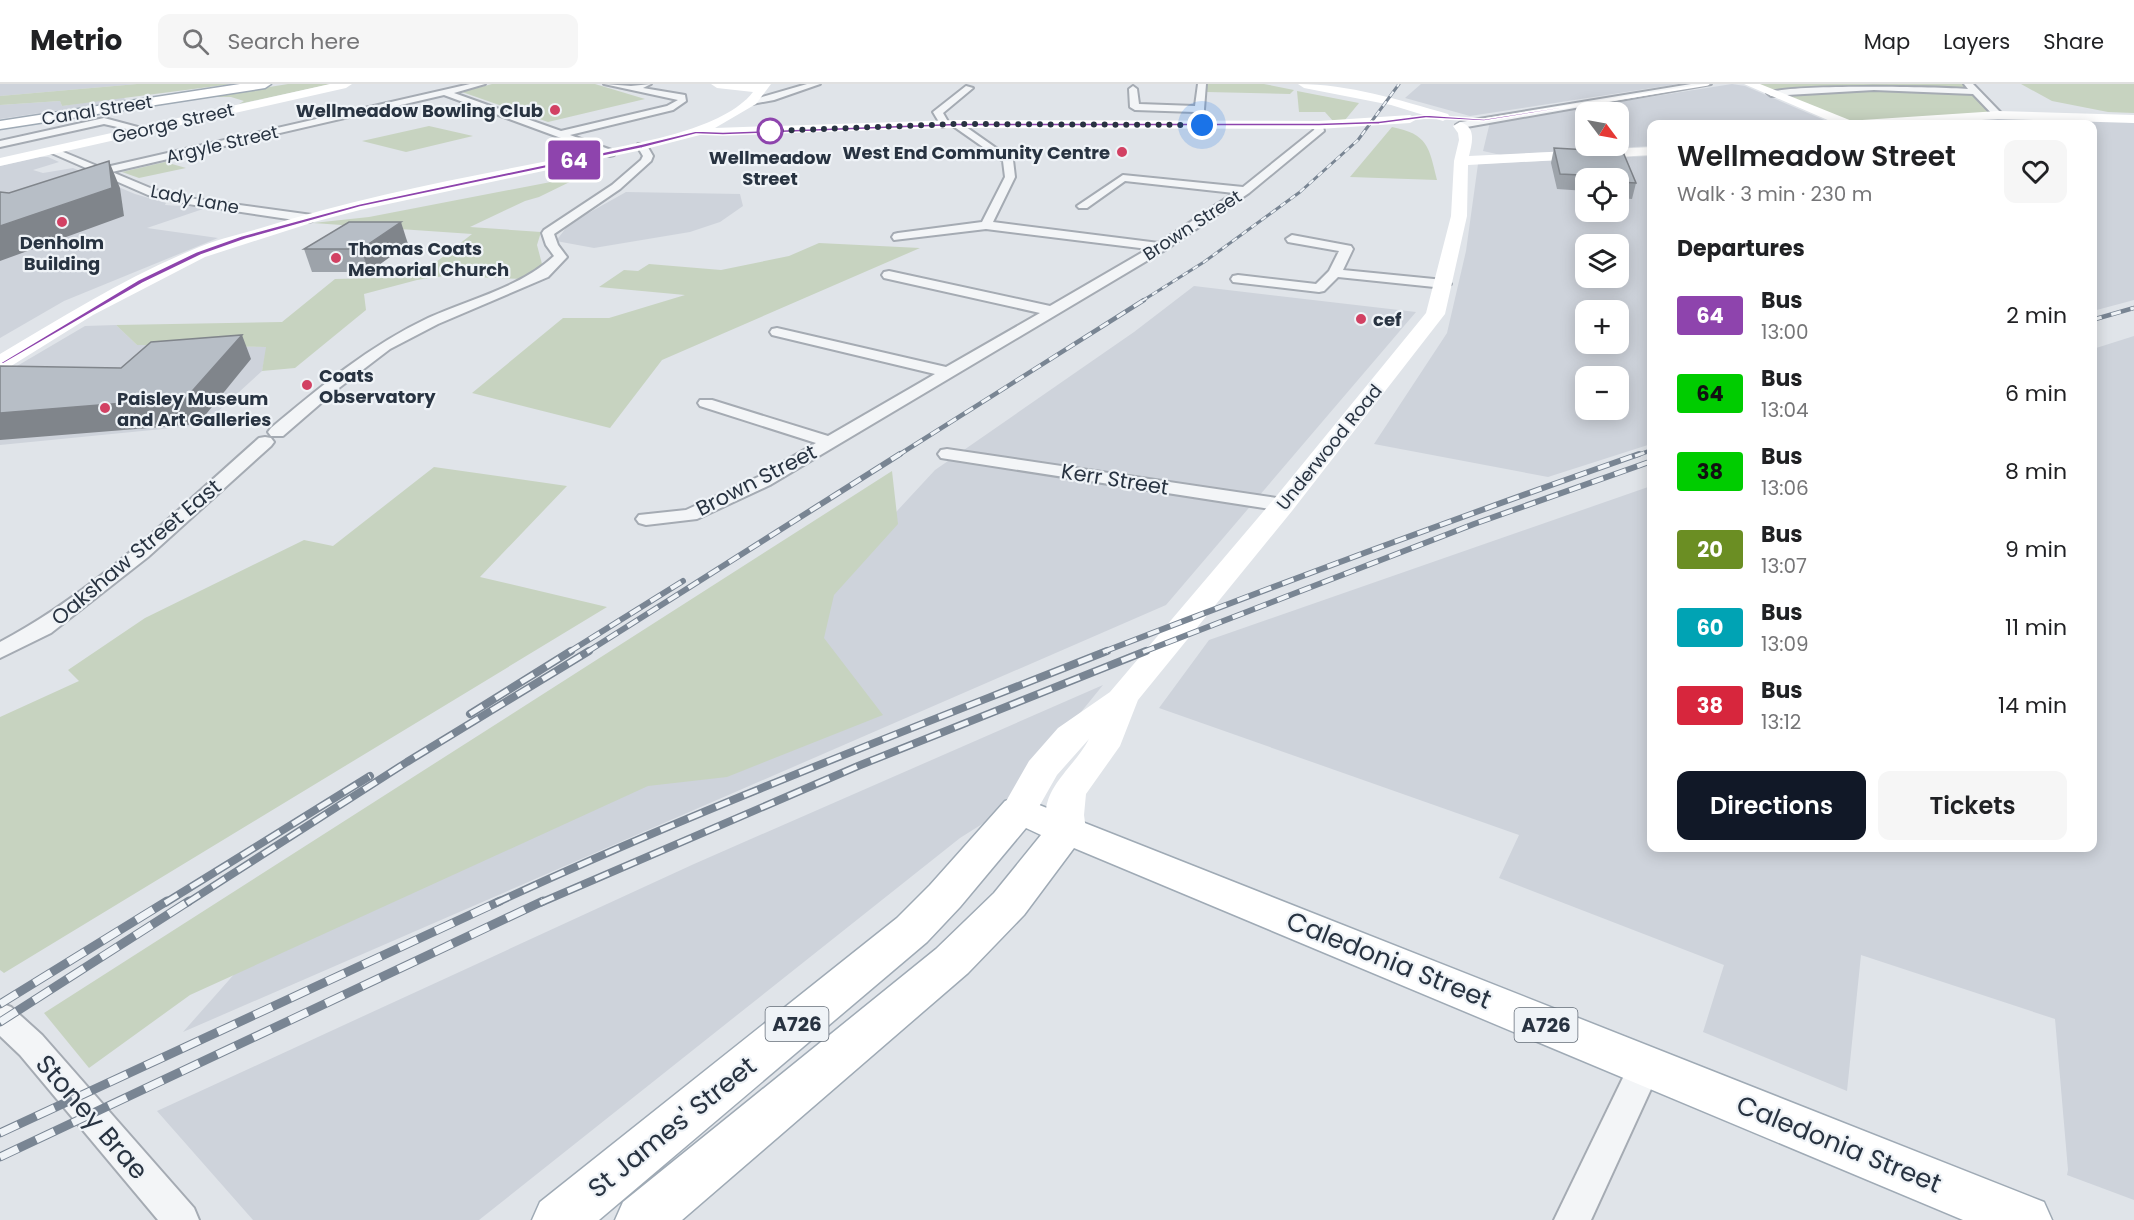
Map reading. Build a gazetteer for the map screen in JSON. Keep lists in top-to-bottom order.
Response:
{
  "streets": {
    "main road": [
      "Canal Street",
      "Caledonia Street",
      "A726",
      "St James' Street"
    ],
    "street": [
      "George Street",
      "Argyle Street",
      "Lady Lane",
      "Brown Street",
      "Underwood Road",
      "Kerr Street",
      "Oakshaw Street East",
      "Stoney Brae"
    ]
  },
  "crossings": [
    ["George Street", "Lady Lane"],
    ["Argyle Street", "Lady Lane"],
    ["Underwood Road", "Kerr Street"],
    ["Underwood Road", "Caledonia Street"],
    ["Underwood Road", "A726"],
    ["Underwood Road", "St James' Street"],
    ["Caledonia Street", "A726"],
    ["Caledonia Street", "St James' Street"]
  ],
  "places": [
    "Wellmeadow Bowling Club",
    "Wellmeadow Street",
    "West End Community Centre",
    "Denholm Building",
    "Thomas Coats Memorial Church",
    "cef",
    "Coats Observatory",
    "Paisley Museum and Art Galleries"
  ],
  "lines": ["bus line 64"],
  "north": "bottom right",
  "page": {
    "header": "Metrio",
    "search": "Search here",
    "nav": ["Map", "Layers", "Share"],
    "on_map": "64",
    "map_buttons": ["+", "−"],
    "heading": [
      ["Wellmeadow Street", "Walk · 3 min · 230 m"],
      "Departures"
    ],
    "list": [
      {
        "mark": "64",
        "name": "Bus",
        "note": "13:00",
        "value": "2 min"
      },
      {
        "mark": "64",
        "name": "Bus",
        "note": "13:04",
        "value": "6 min"
      },
      {
        "mark": "38",
        "name": "Bus",
        "note": "13:06",
        "value": "8 min"
      },
      {
        "mark": "20",
        "name": "Bus",
        "note": "13:07",
        "value": "9 min"
      },
      {
        "mark": "60",
        "name": "Bus",
        "note": "13:09",
        "value": "11 min"
      },
      {
        "mark": "38",
        "name": "Bus",
        "note": "13:12",
        "value": "14 min"
      }
    ],
    "buttons": ["Directions", "Tickets"]
  }
}
